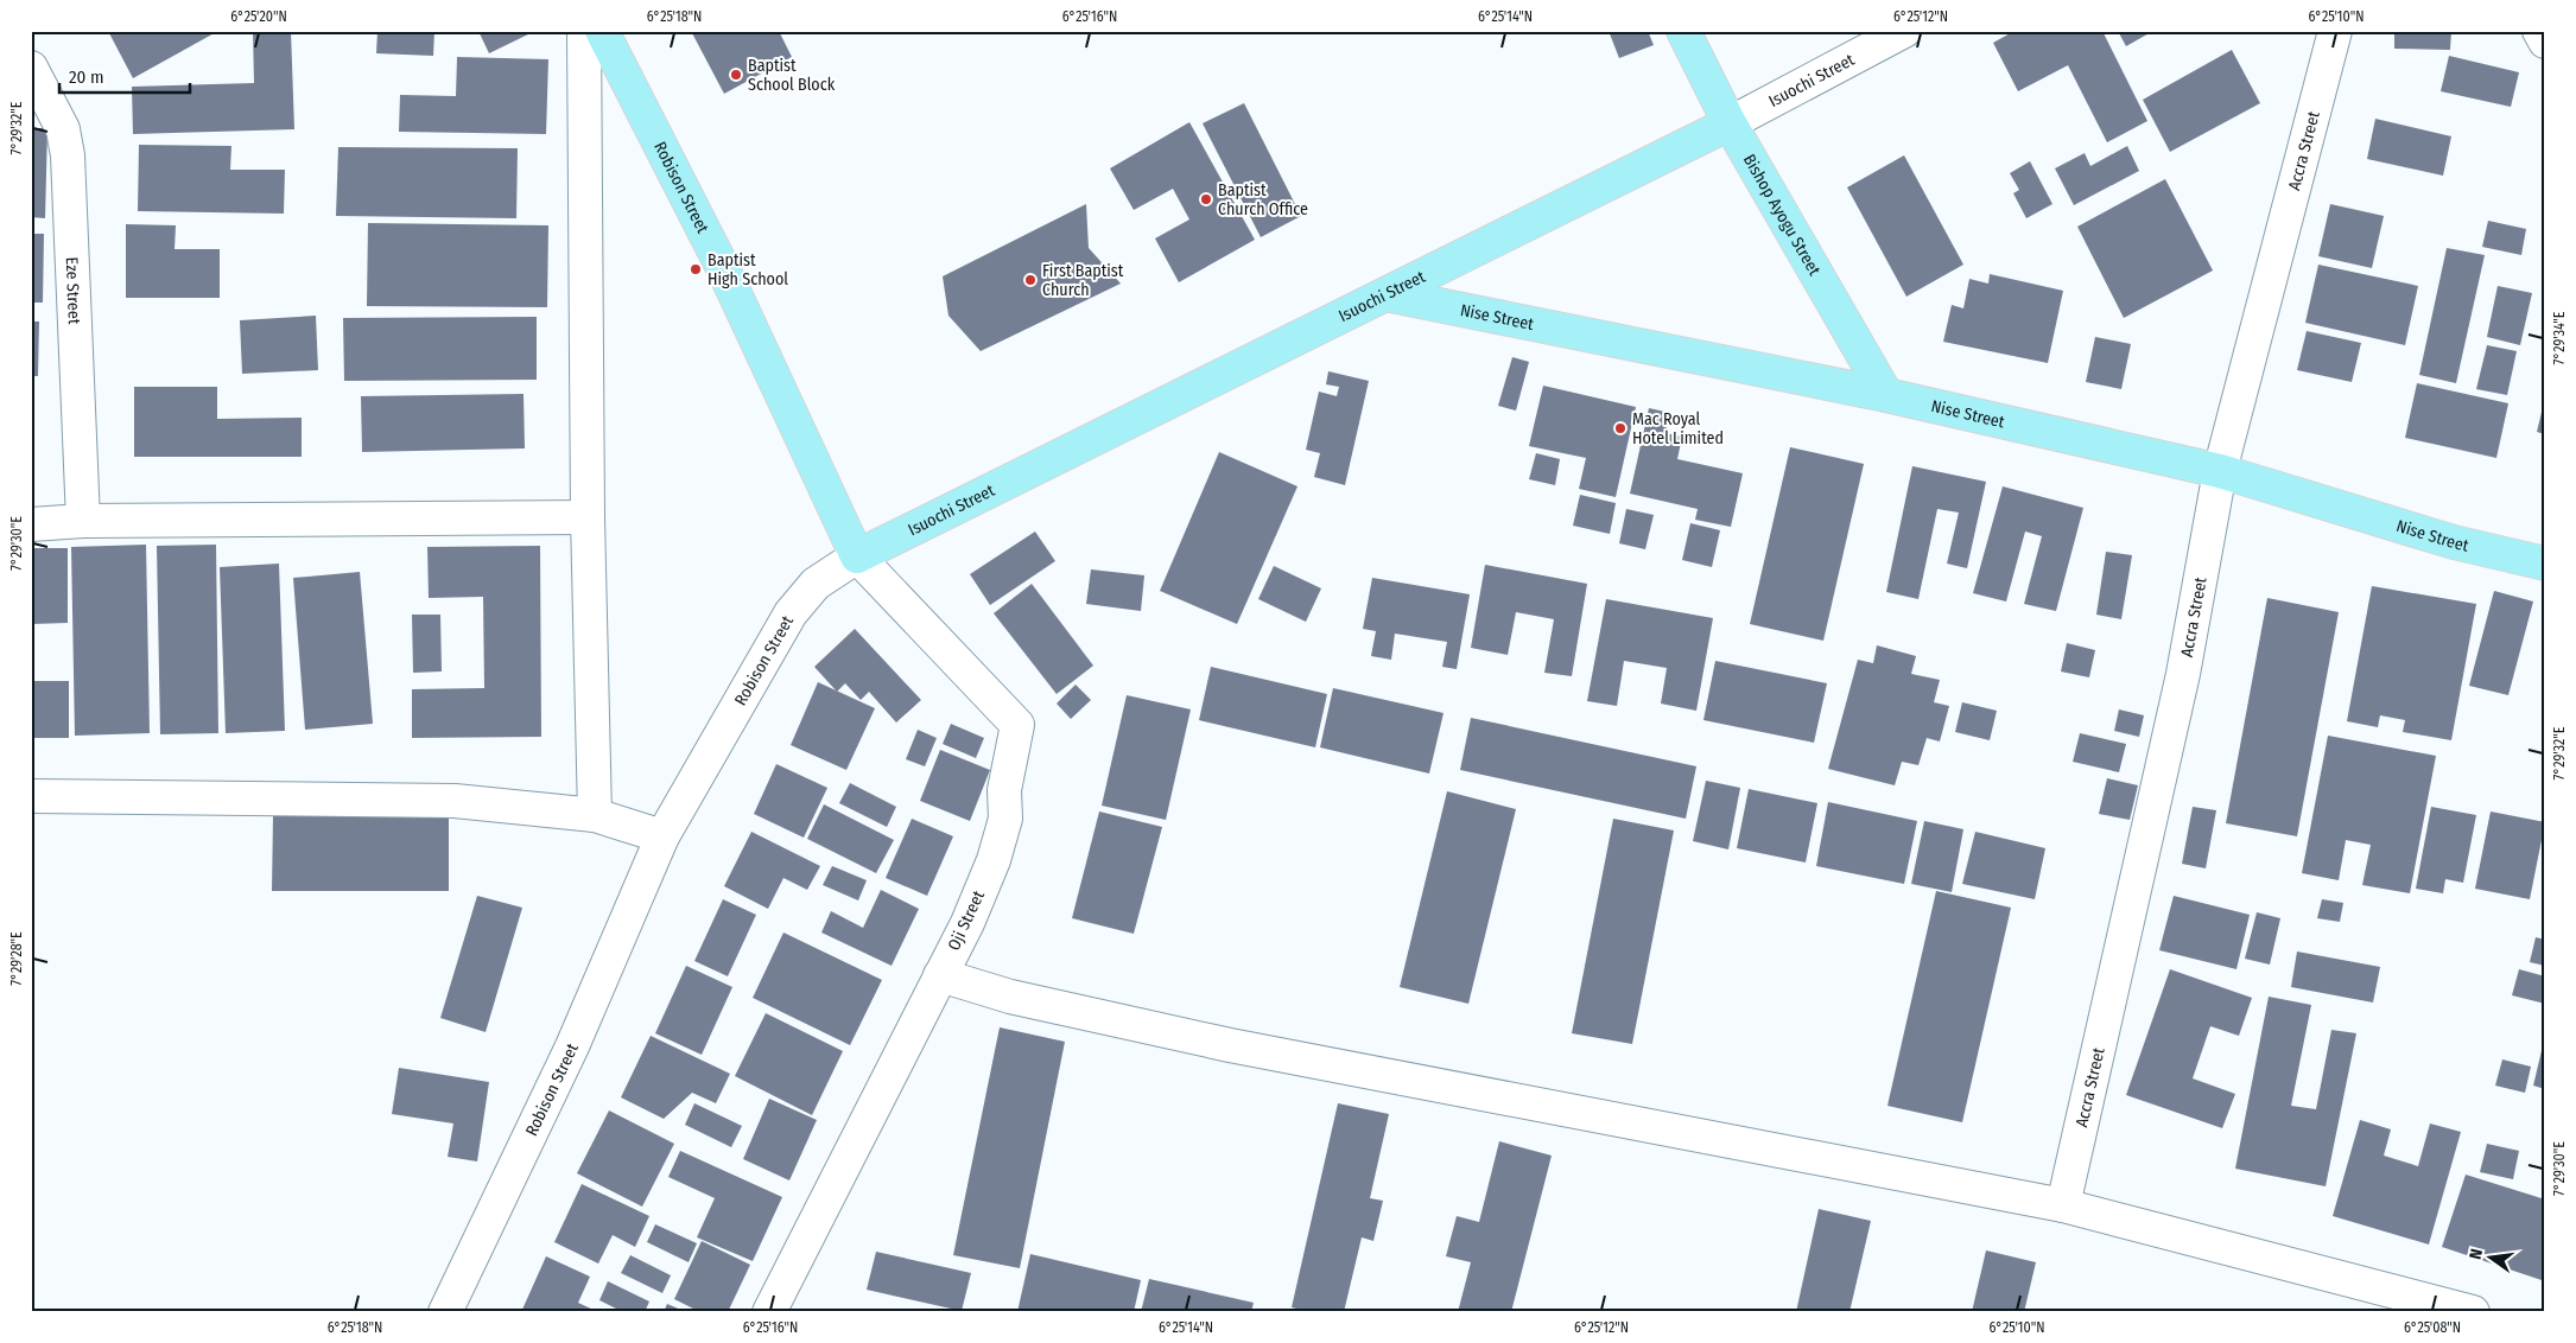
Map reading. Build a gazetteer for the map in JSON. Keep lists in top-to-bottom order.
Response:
{
  "streets": {
    "main road": [
      "Isuochi Street",
      "Robison Street",
      "Bishop Ayogu Street",
      "Nise Street"
    ],
    "street": ["Accra Street", "Eze Street", "Oji Street"]
  },
  "crossings": [
    ["Isuochi Street", "Robison Street"],
    ["Isuochi Street", "Bishop Ayogu Street"],
    ["Isuochi Street", "Nise Street"],
    ["Isuochi Street", "Oji Street"],
    ["Accra Street", "Nise Street"],
    ["Robison Street", "Oji Street"],
    ["Bishop Ayogu Street", "Nise Street"]
  ],
  "places": [
    "Baptist School Block",
    "Baptist Church Office",
    "Baptist High School",
    "First Baptist Church",
    "Mac Royal Hotel Limited"
  ],
  "scale_bar": "20 m",
  "north": "left",
  "coordinates": [
    "6°25'20\"N",
    "6°25'18\"N",
    "6°25'16\"N",
    "6°25'14\"N",
    "6°25'12\"N",
    "6°25'10\"N",
    "7°29'32\"E",
    "7°29'34\"E",
    "7°29'30\"E",
    "7°29'28\"E",
    "6°25'08\"N"
  ]
}
